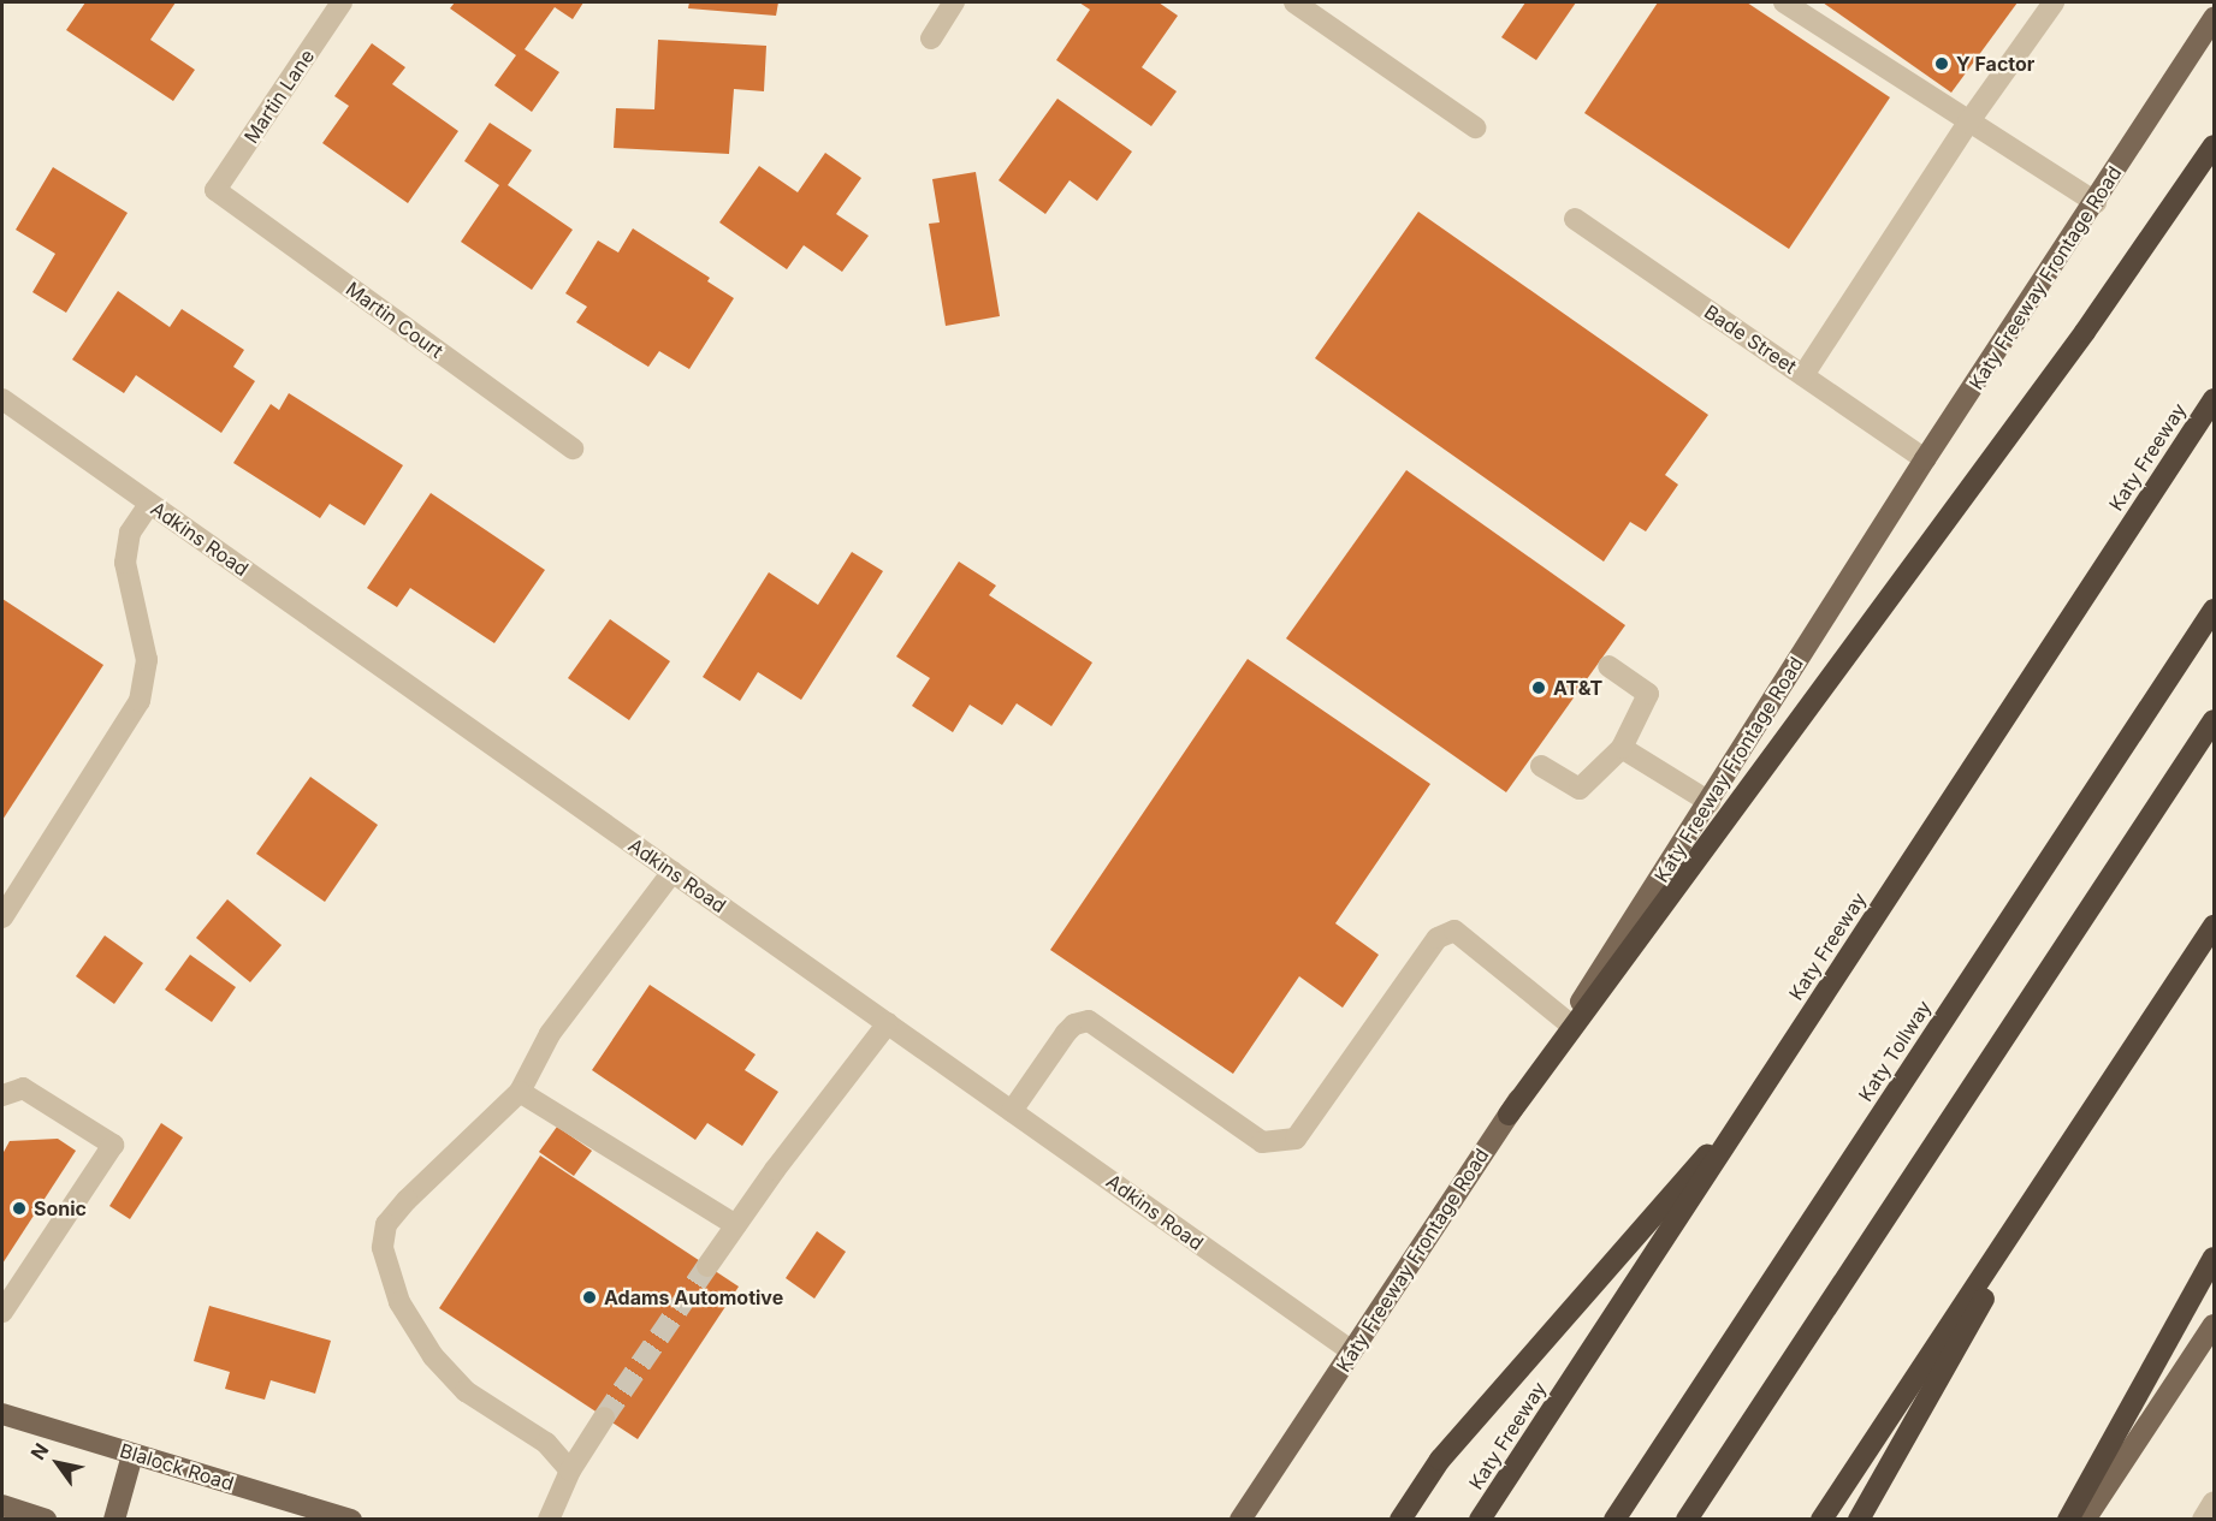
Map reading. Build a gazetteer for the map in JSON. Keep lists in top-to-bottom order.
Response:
{
  "streets": {
    "highway": ["Katy Freeway", "Katy Tollway"],
    "main road": ["Katy Freeway Frontage Road", "Blalock Road"],
    "street": [
      "Martin Lane",
      "Martin Court",
      "Bade Street",
      "Adkins Road"
    ]
  },
  "crossings": [
    ["Martin Lane", "Martin Court"],
    ["Katy Freeway Frontage Road", "Bade Street"],
    ["Katy Freeway Frontage Road", "Adkins Road"]
  ],
  "places": [
    "Y Factor",
    "AT&T",
    "Sonic",
    "Adams Automotive"
  ],
  "north": "top left"
}
